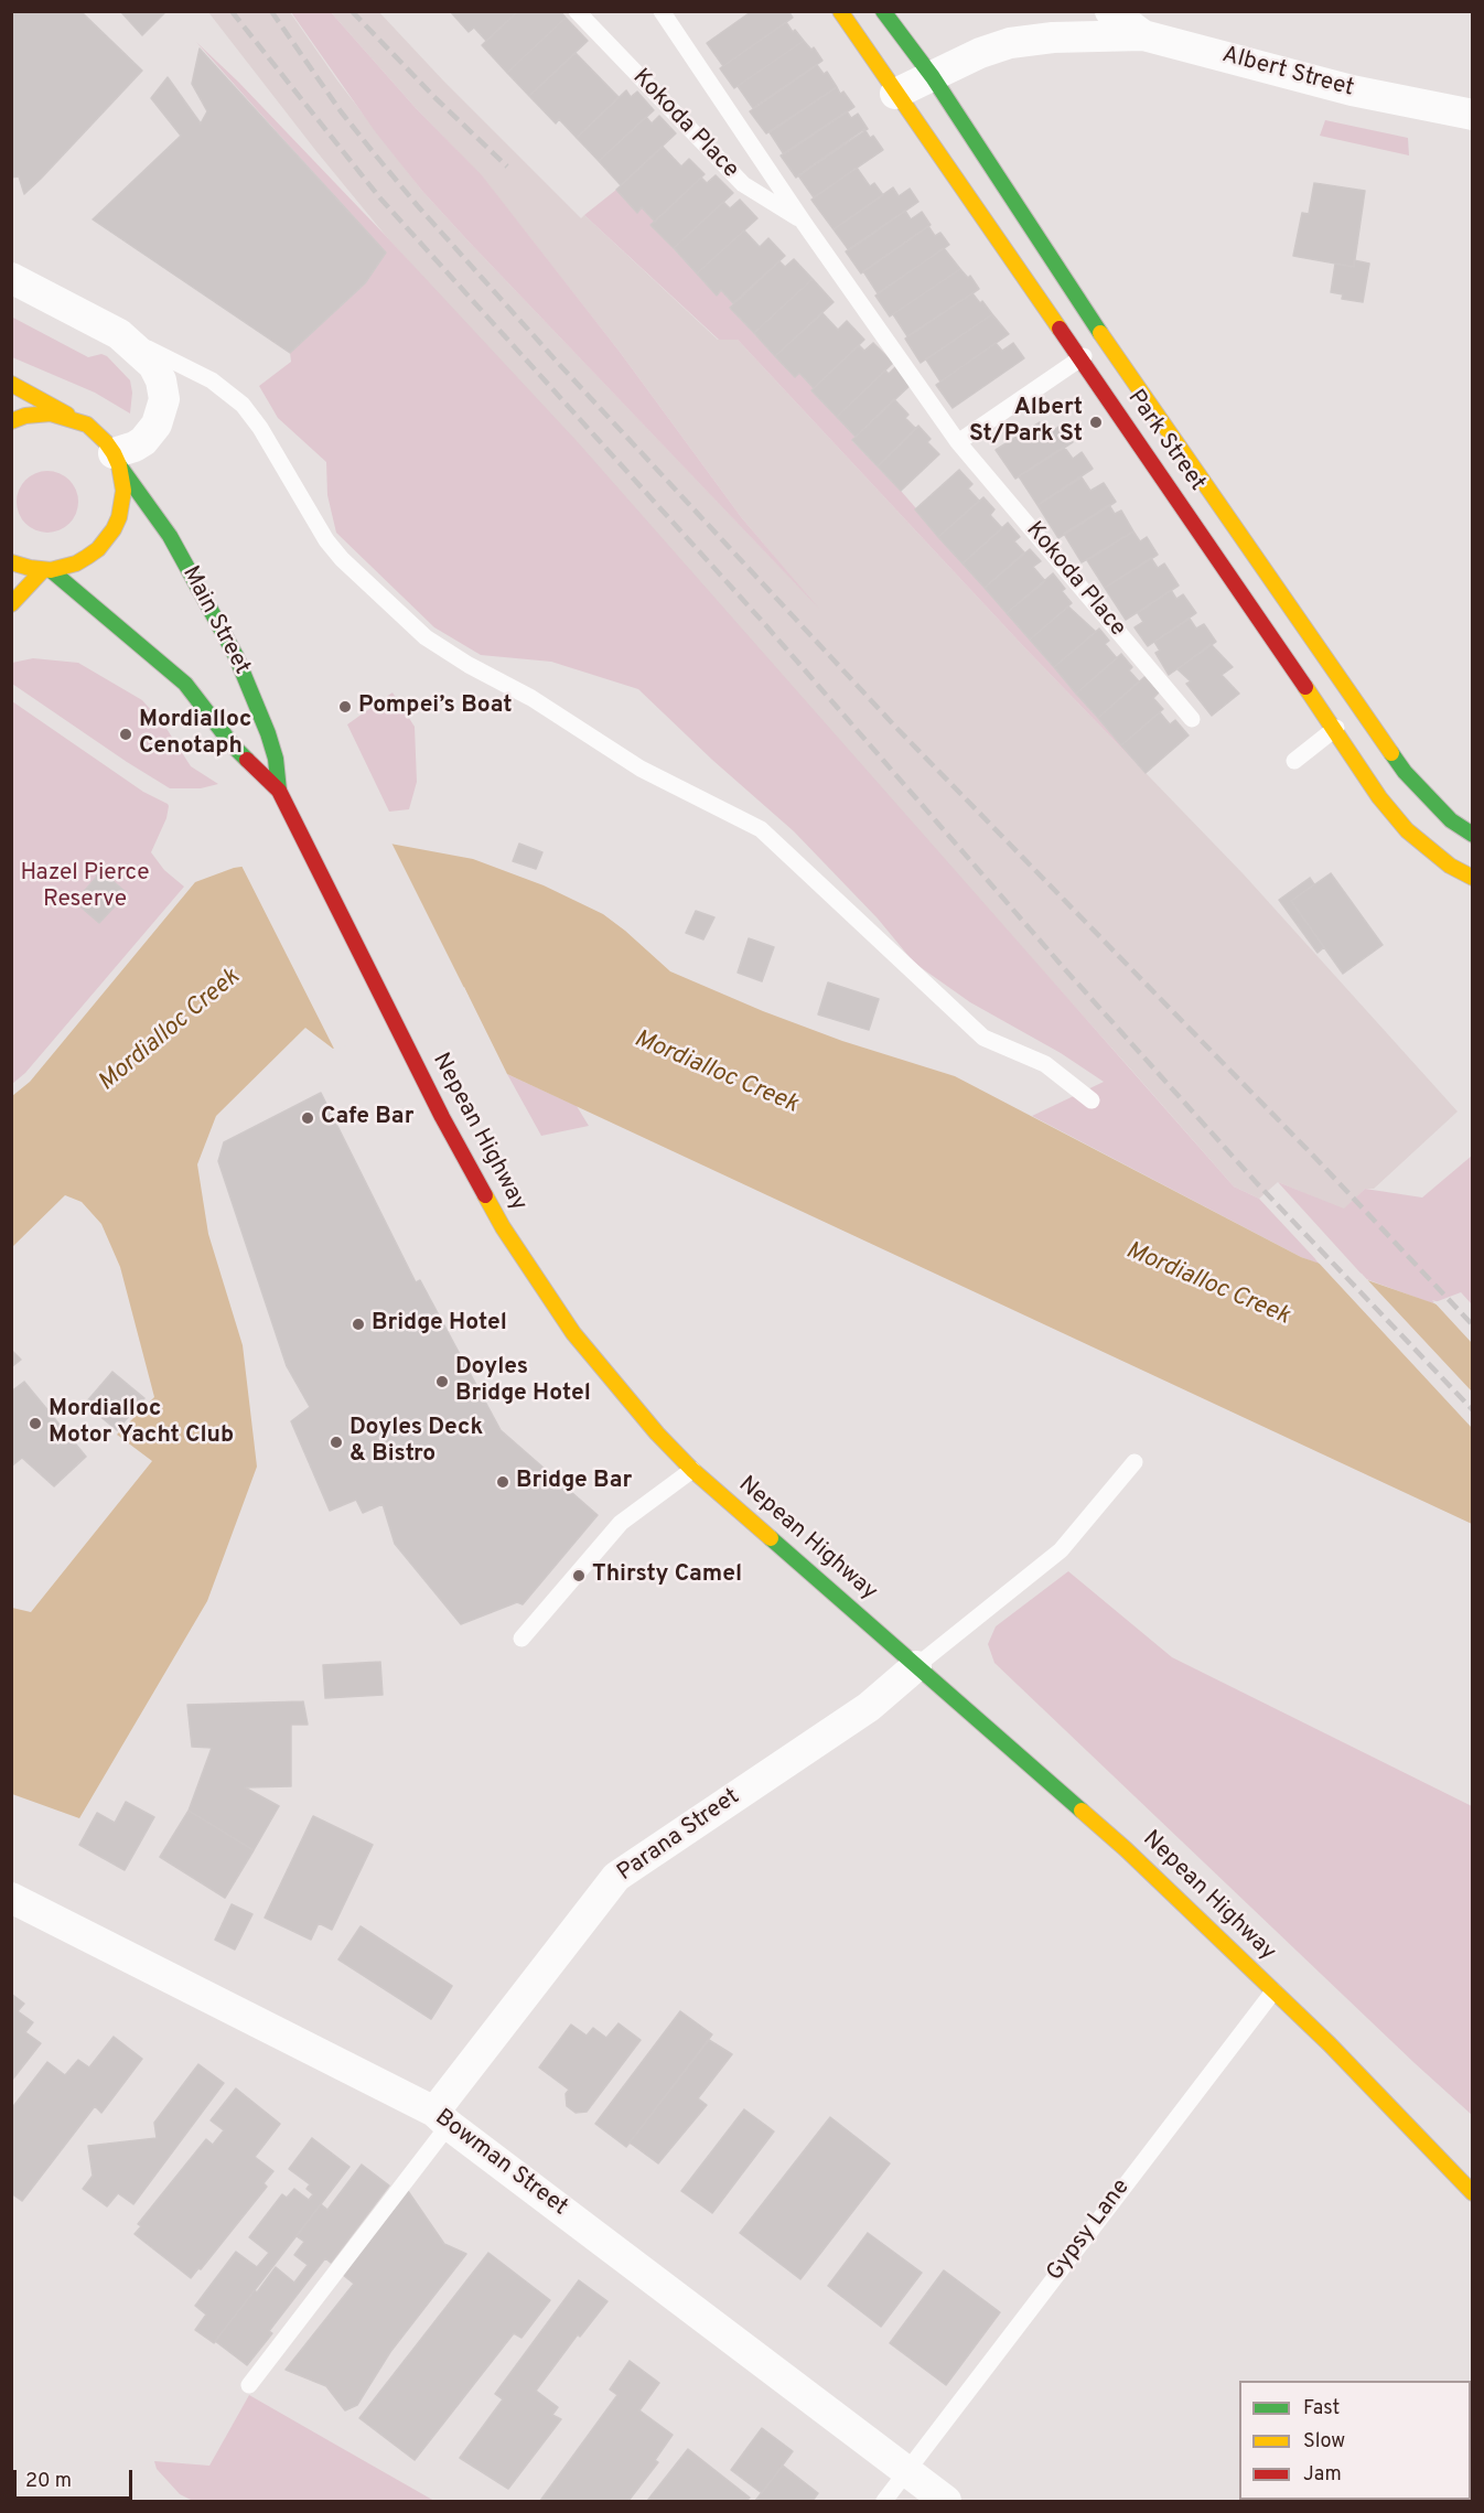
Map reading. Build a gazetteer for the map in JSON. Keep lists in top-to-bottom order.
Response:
{
  "streets": {
    "main road": ["Park Street", "Main Street", "Nepean Highway"],
    "street": ["Albert Street", "Parana Street", "Bowman Street"],
    "lane": ["Kokoda Place", "Gypsy Lane"]
  },
  "crossings": [
    ["Main Street", "Nepean Highway"],
    ["Nepean Highway", "Parana Street"],
    ["Nepean Highway", "Gypsy Lane"],
    ["Parana Street", "Bowman Street"],
    ["Bowman Street", "Gypsy Lane"]
  ],
  "water": ["Mordialloc Creek"],
  "parks": ["Hazel Pierce Reserve"],
  "places": [
    "Albert St/Park St",
    "Pompei’s Boat",
    "Mordialloc Cenotaph",
    "Cafe Bar",
    "Bridge Hotel",
    "Doyles Bridge Hotel",
    "Mordialloc Motor Yacht Club",
    "Doyles Deck & Bistro",
    "Bridge Bar",
    "Thirsty Camel"
  ],
  "legend": ["Fast", "Slow", "Jam"],
  "scale_bar": "20 m"
}
